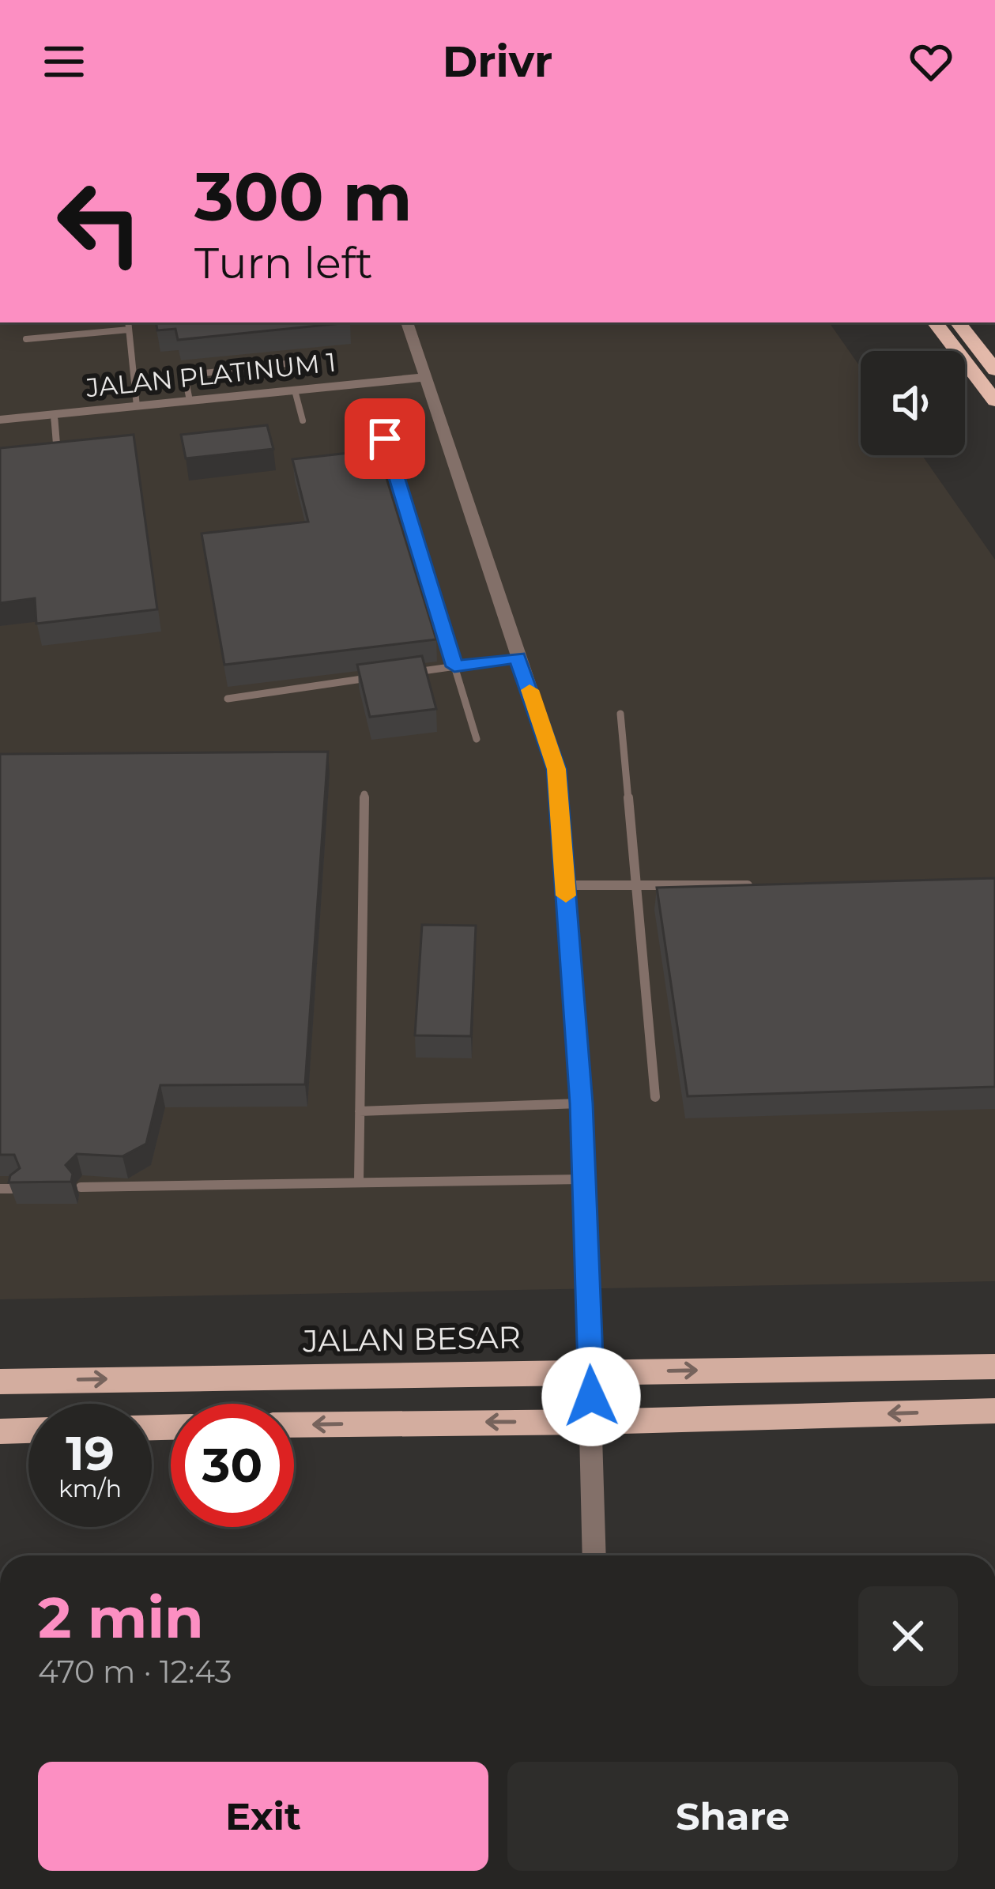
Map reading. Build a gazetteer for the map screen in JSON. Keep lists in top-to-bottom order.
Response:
{
  "streets": {
    "main road": ["JALAN BESAR"],
    "street": ["JALAN PLATINUM 1"]
  },
  "page": {
    "header": "Drivr",
    "turn": ["300 m", "Turn left"],
    "speed": "19 km/h",
    "limit": "30",
    "heading": ["2 min", "470 m · 12:43"],
    "buttons": ["Exit", "Share"]
  }
}
